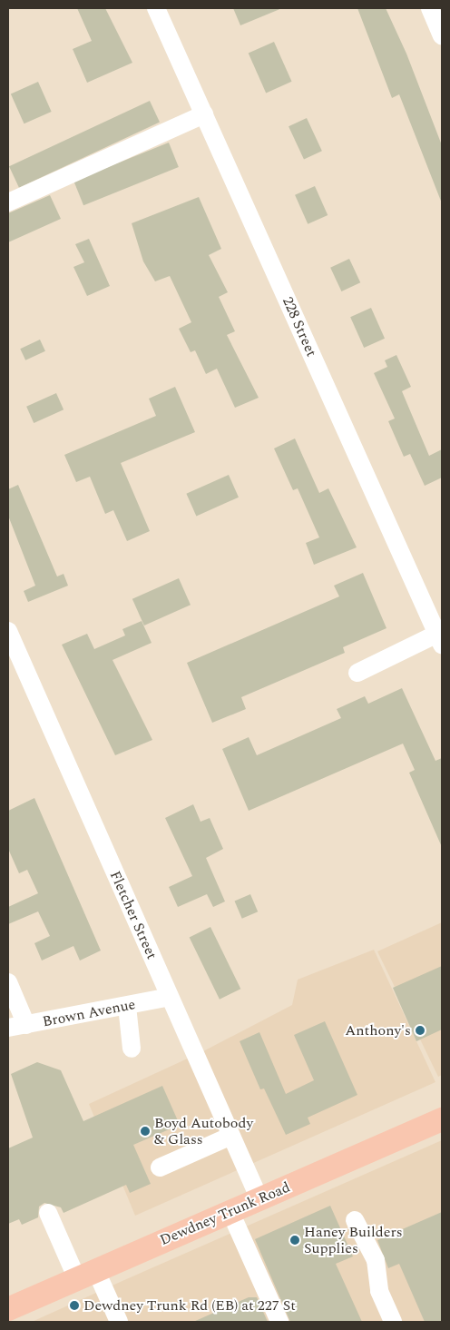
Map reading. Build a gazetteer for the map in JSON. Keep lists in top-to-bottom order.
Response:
{
  "streets": {
    "main road": ["Dewdney Trunk Road"],
    "street": ["228 Street", "Fletcher Street", "Brown Avenue"]
  },
  "crossings": [
    ["Fletcher Street", "Brown Avenue"],
    ["Fletcher Street", "Dewdney Trunk Road"]
  ],
  "places": [
    "Anthony's",
    "Boyd Autobody & Glass",
    "Haney Builders Supplies",
    "Dewdney Trunk Rd (EB) at 227 St"
  ]
}
